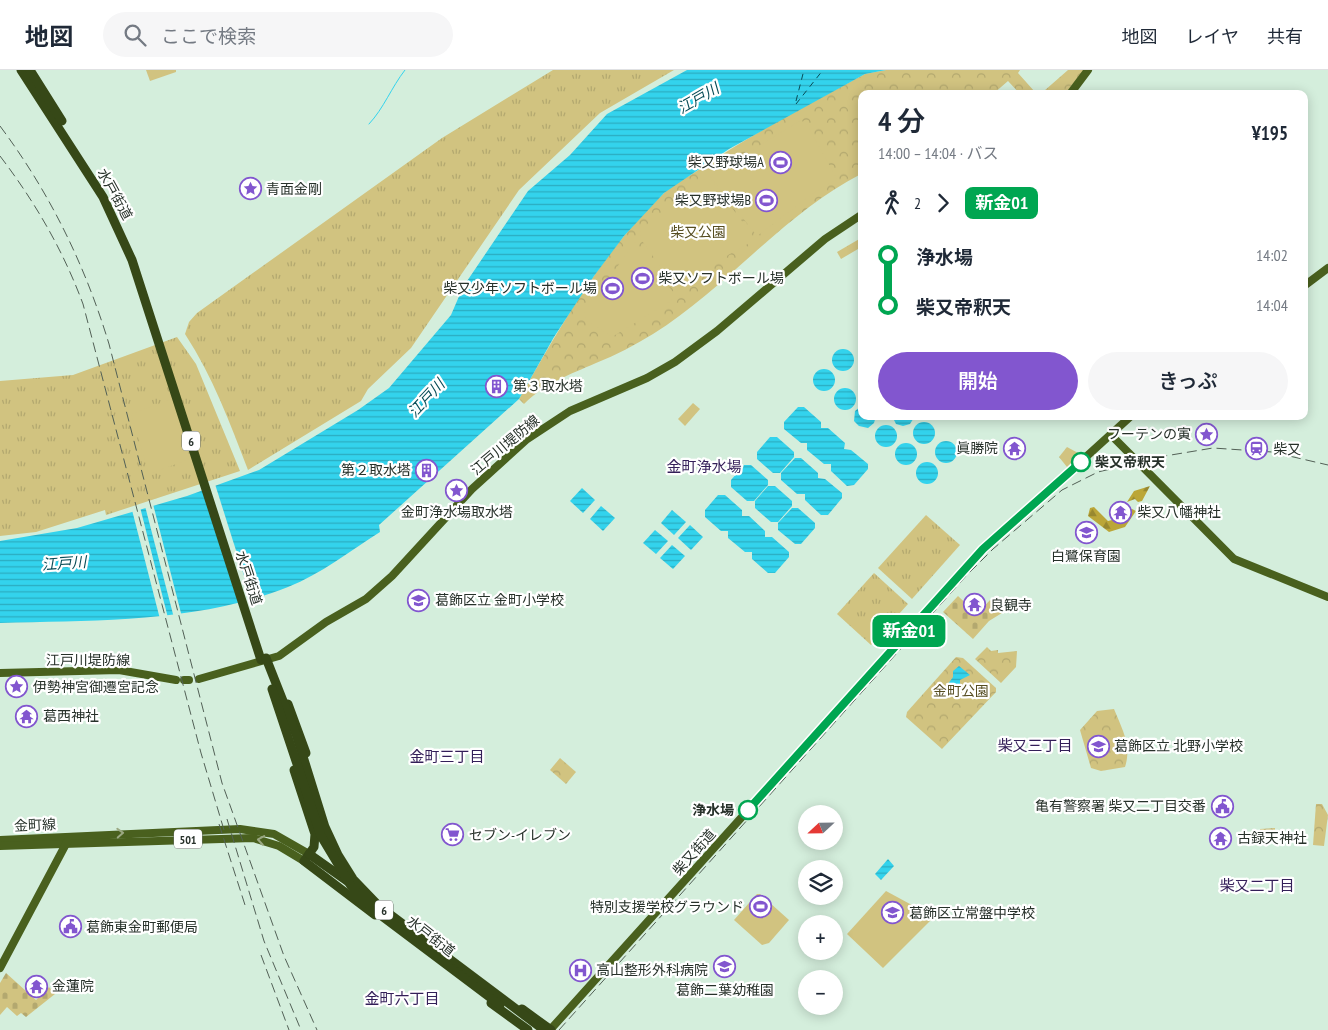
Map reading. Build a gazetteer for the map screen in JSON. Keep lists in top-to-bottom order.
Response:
{
  "streets": {
    "highway": ["水戸街道", "6"],
    "main road": [
      "江戸川堤防線",
      "金町線",
      "501",
      "柴又街道"
    ]
  },
  "crossings": [
    ["水戸街道", "501"],
    ["水戸街道", "柴又街道"],
    ["金町線", "501"]
  ],
  "districts": [
    "金町浄水場",
    "柴又三丁目",
    "金町三丁目",
    "柴又二丁目",
    "金町六丁目"
  ],
  "water": ["江戸川"],
  "parks": ["柴又公園", "金町公園"],
  "places": {
    "sports": [
      "柴又野球場A",
      "柴又野球場B",
      "柴又ソフトボール場",
      "柴又少年ソフトボール場",
      "特別支援学校グラウンド"
    ],
    "place": [
      "青面金剛",
      "フーテンの寅",
      "金町浄水場取水塔",
      "伊勢神宮御遷宮記念"
    ],
    "building": ["第３取水塔", "第２取水塔"],
    "temple": [
      "眞勝院",
      "柴又八幡神社",
      "良観寺",
      "葛西神社",
      "古録天神社",
      "金蓮院"
    ],
    "station": ["柴又"],
    "other": ["柴又帝釈天", "浄水場"],
    "school or university": [
      "白鷺保育園",
      "葛飾区立 金町小学校",
      "葛飾区立 北野小学校",
      "葛飾区立常盤中学校",
      "葛飾二葉幼稚園"
    ],
    "public building": ["亀有警察署 柴又二丁目交番", "葛飾東金町郵便局"],
    "supermarket": ["セブン-イレブン"],
    "hospital": ["高山整形外科病院"]
  },
  "lines": ["bus line 新金01"],
  "north": "left",
  "page": {
    "header": "地図",
    "search": "ここで検索",
    "nav": ["地図", "レイヤ", "共有"],
    "on_map": "新金01",
    "heading": ["4 分", "14:00 – 14:04 · バス", "¥195"],
    "legs": ["2", "新金01"],
    "list": [
      {
        "name": "浄水場",
        "value": "14:02"
      },
      {
        "name": "柴又帝釈天",
        "value": "14:04"
      }
    ],
    "buttons": ["開始", "きっぷ"],
    "map_buttons": ["+", "−"]
  }
}
